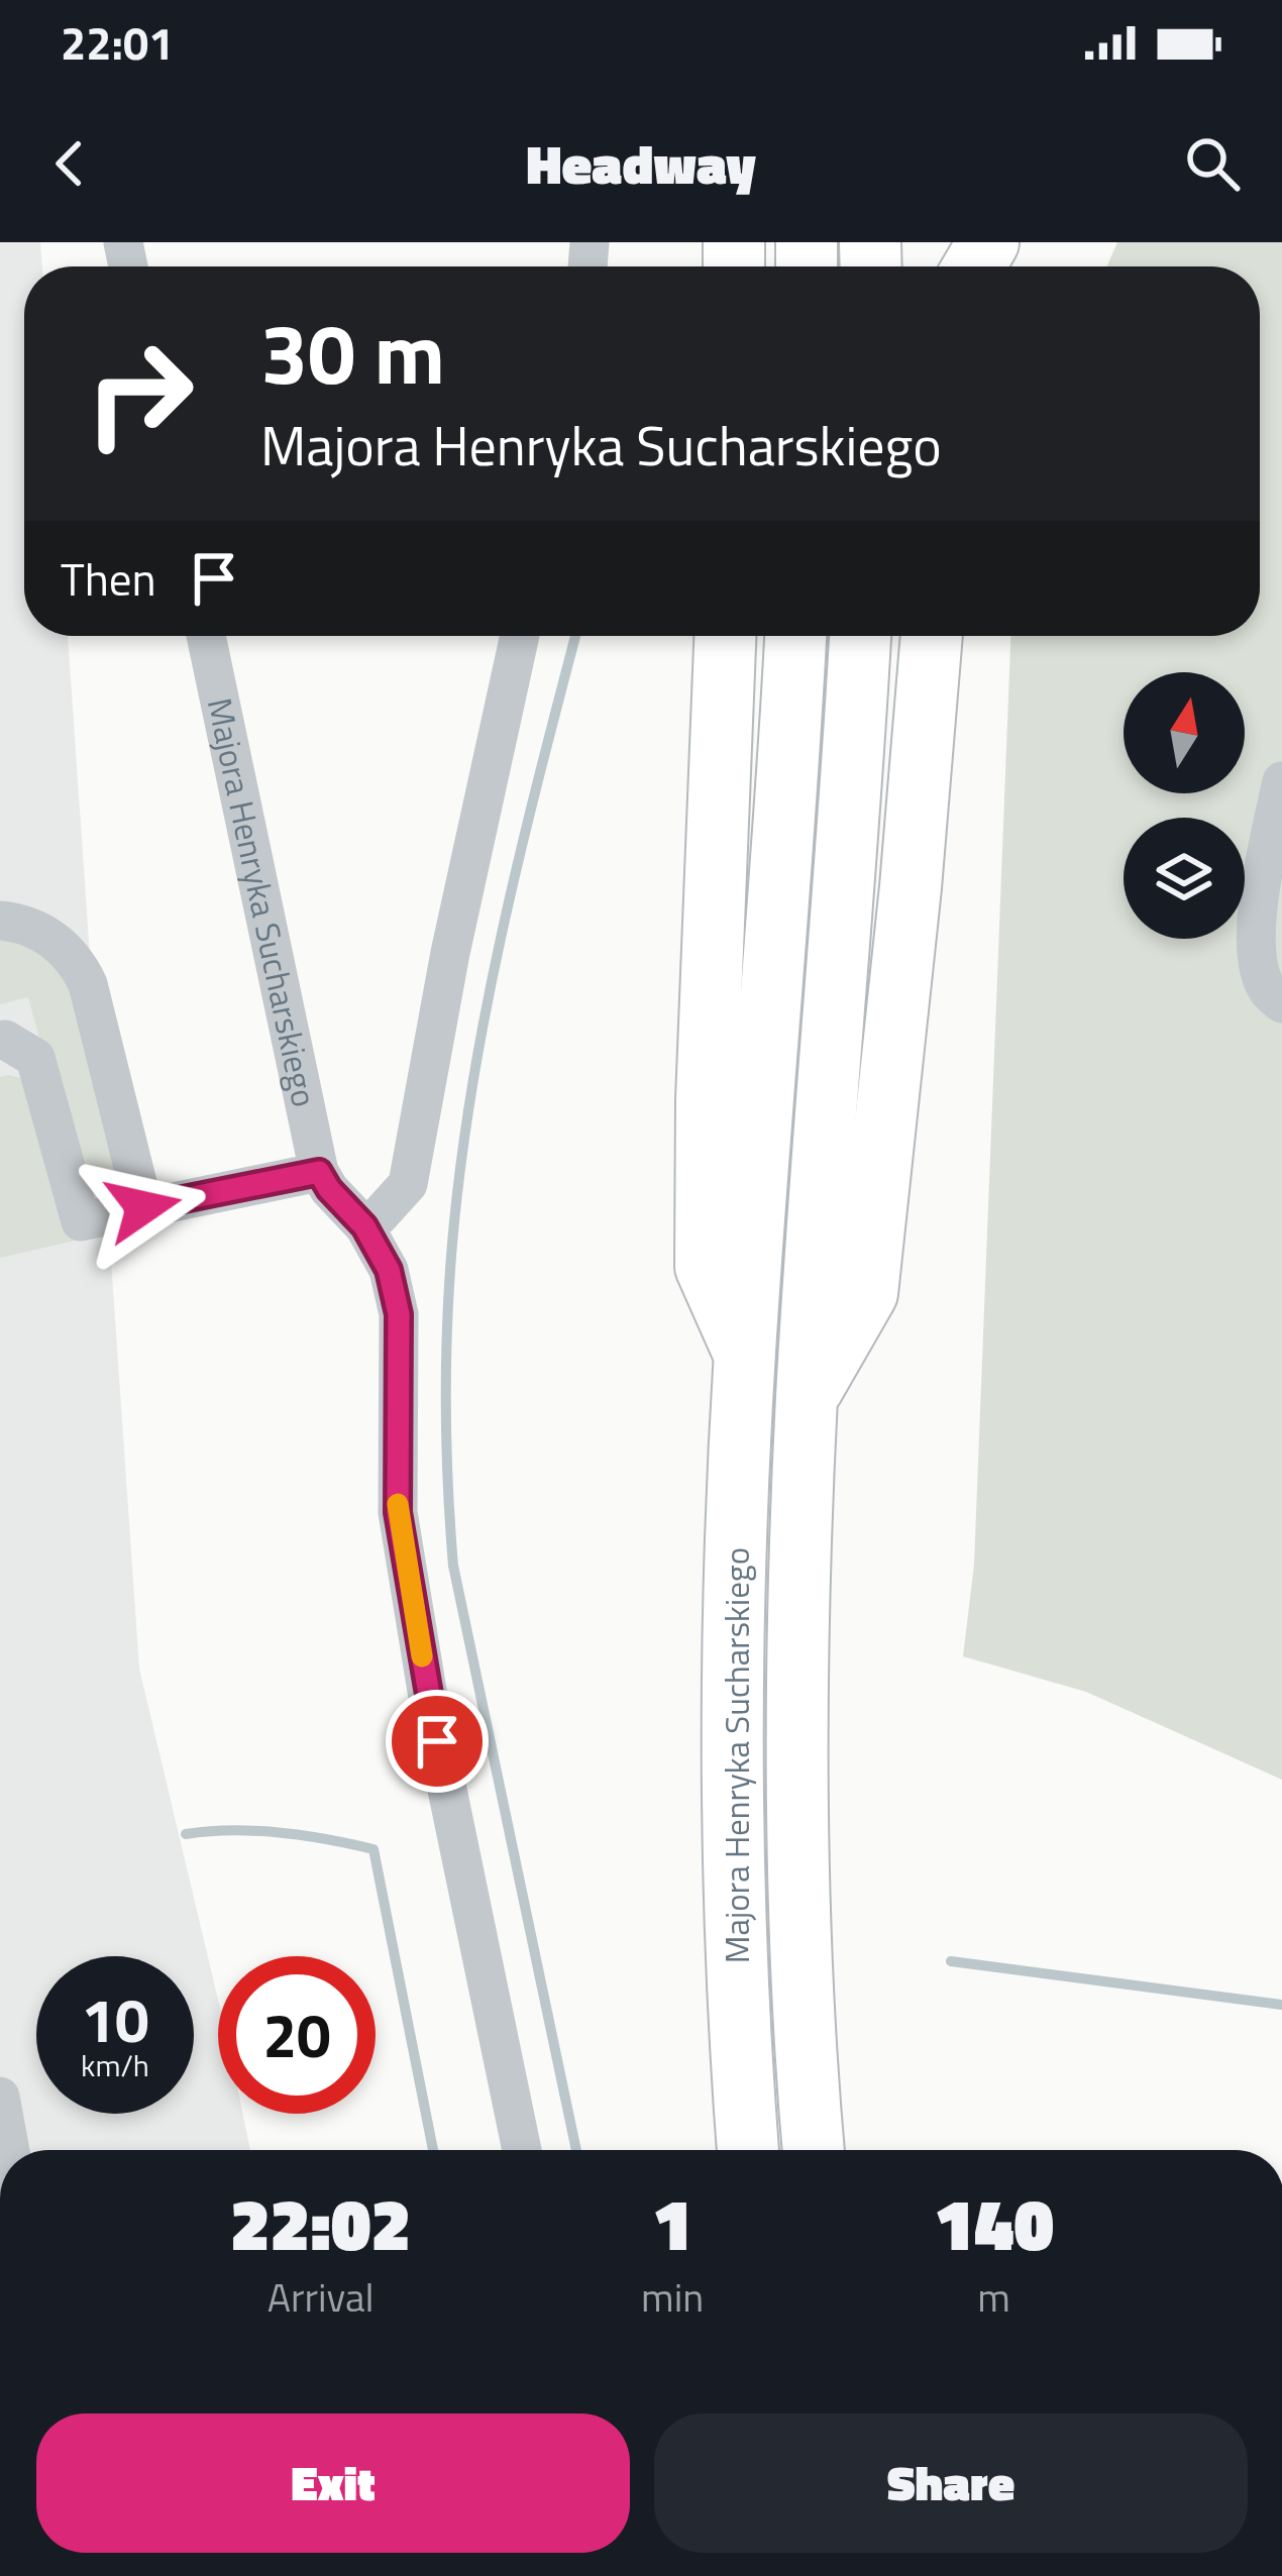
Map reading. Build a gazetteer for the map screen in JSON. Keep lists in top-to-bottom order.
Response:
{
  "streets": {
    "highway": ["Majora Henryka Sucharskiego"]
  },
  "north": "top",
  "page": {
    "status": "22:01",
    "header": "Headway",
    "turn": ["30 m", "Majora Henryka Sucharskiego"],
    "then": "Then",
    "speed": "10 km/h",
    "limit": "20",
    "eta": [
      "22:02",
      "Arrival",
      "1",
      "min",
      "140",
      "m"
    ],
    "buttons": ["Exit", "Share"]
  }
}
